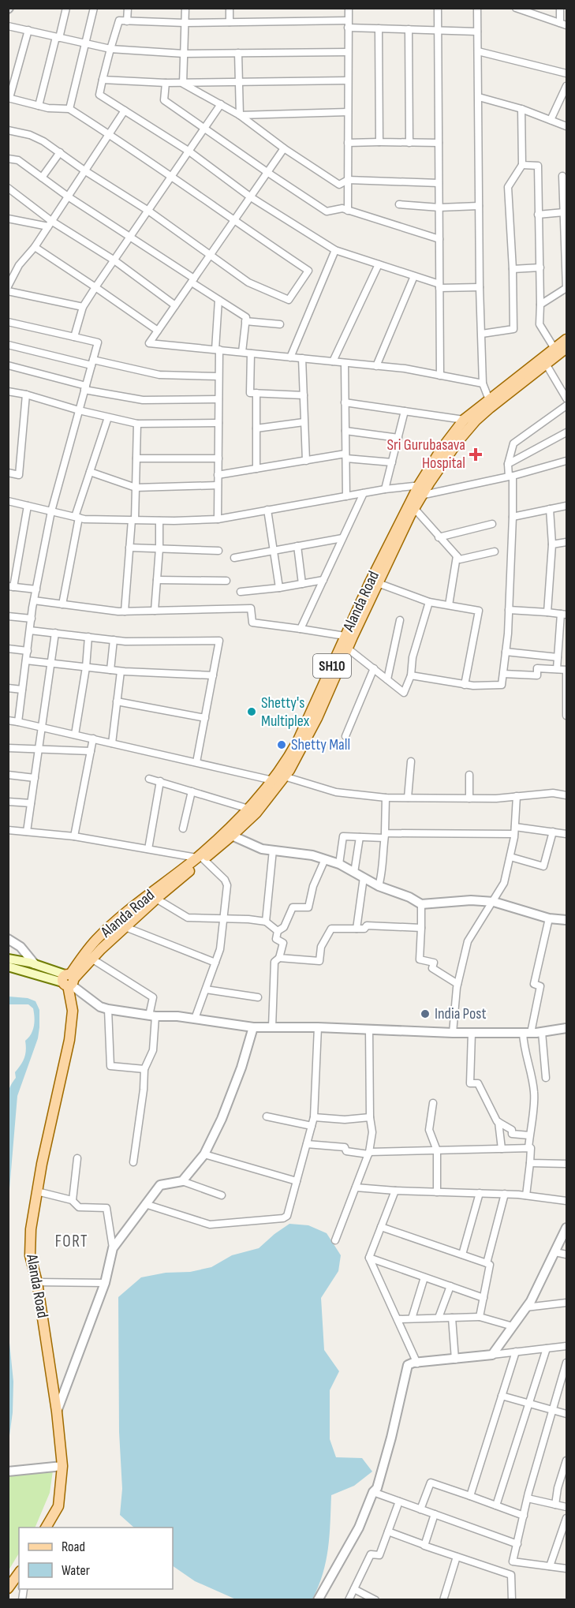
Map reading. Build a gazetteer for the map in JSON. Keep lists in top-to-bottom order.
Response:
{
  "streets": {
    "main road": ["Alanda Road", "SH10"]
  },
  "districts": ["FORT"],
  "places": {
    "health": ["Sri Gurubasava Hospital"],
    "other": ["Shetty's Multiplex", "Shetty Mall", "India Post"]
  },
  "legend": ["Road", "Water"]
}
